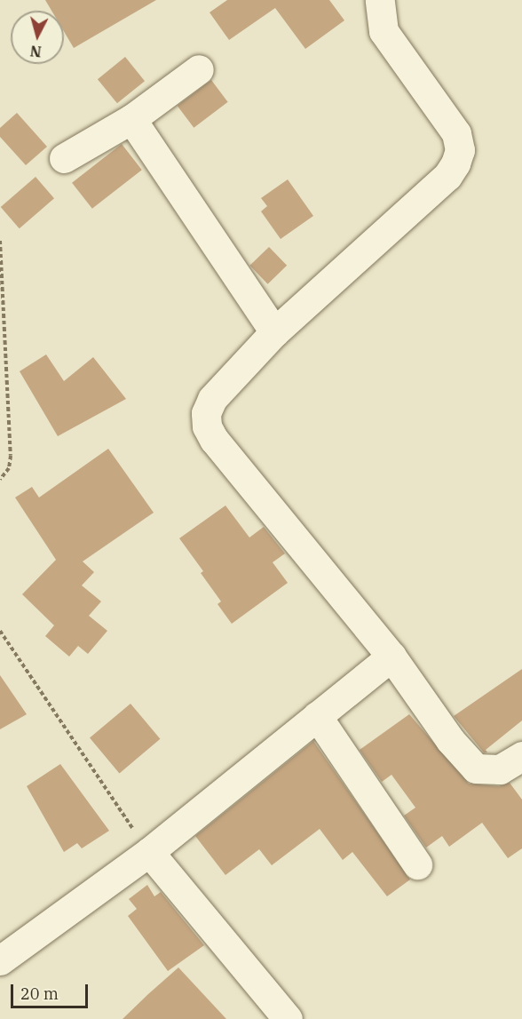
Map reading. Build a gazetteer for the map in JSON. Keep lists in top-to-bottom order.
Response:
{
  "scale_bar": "20 m",
  "north": "bottom"
}
